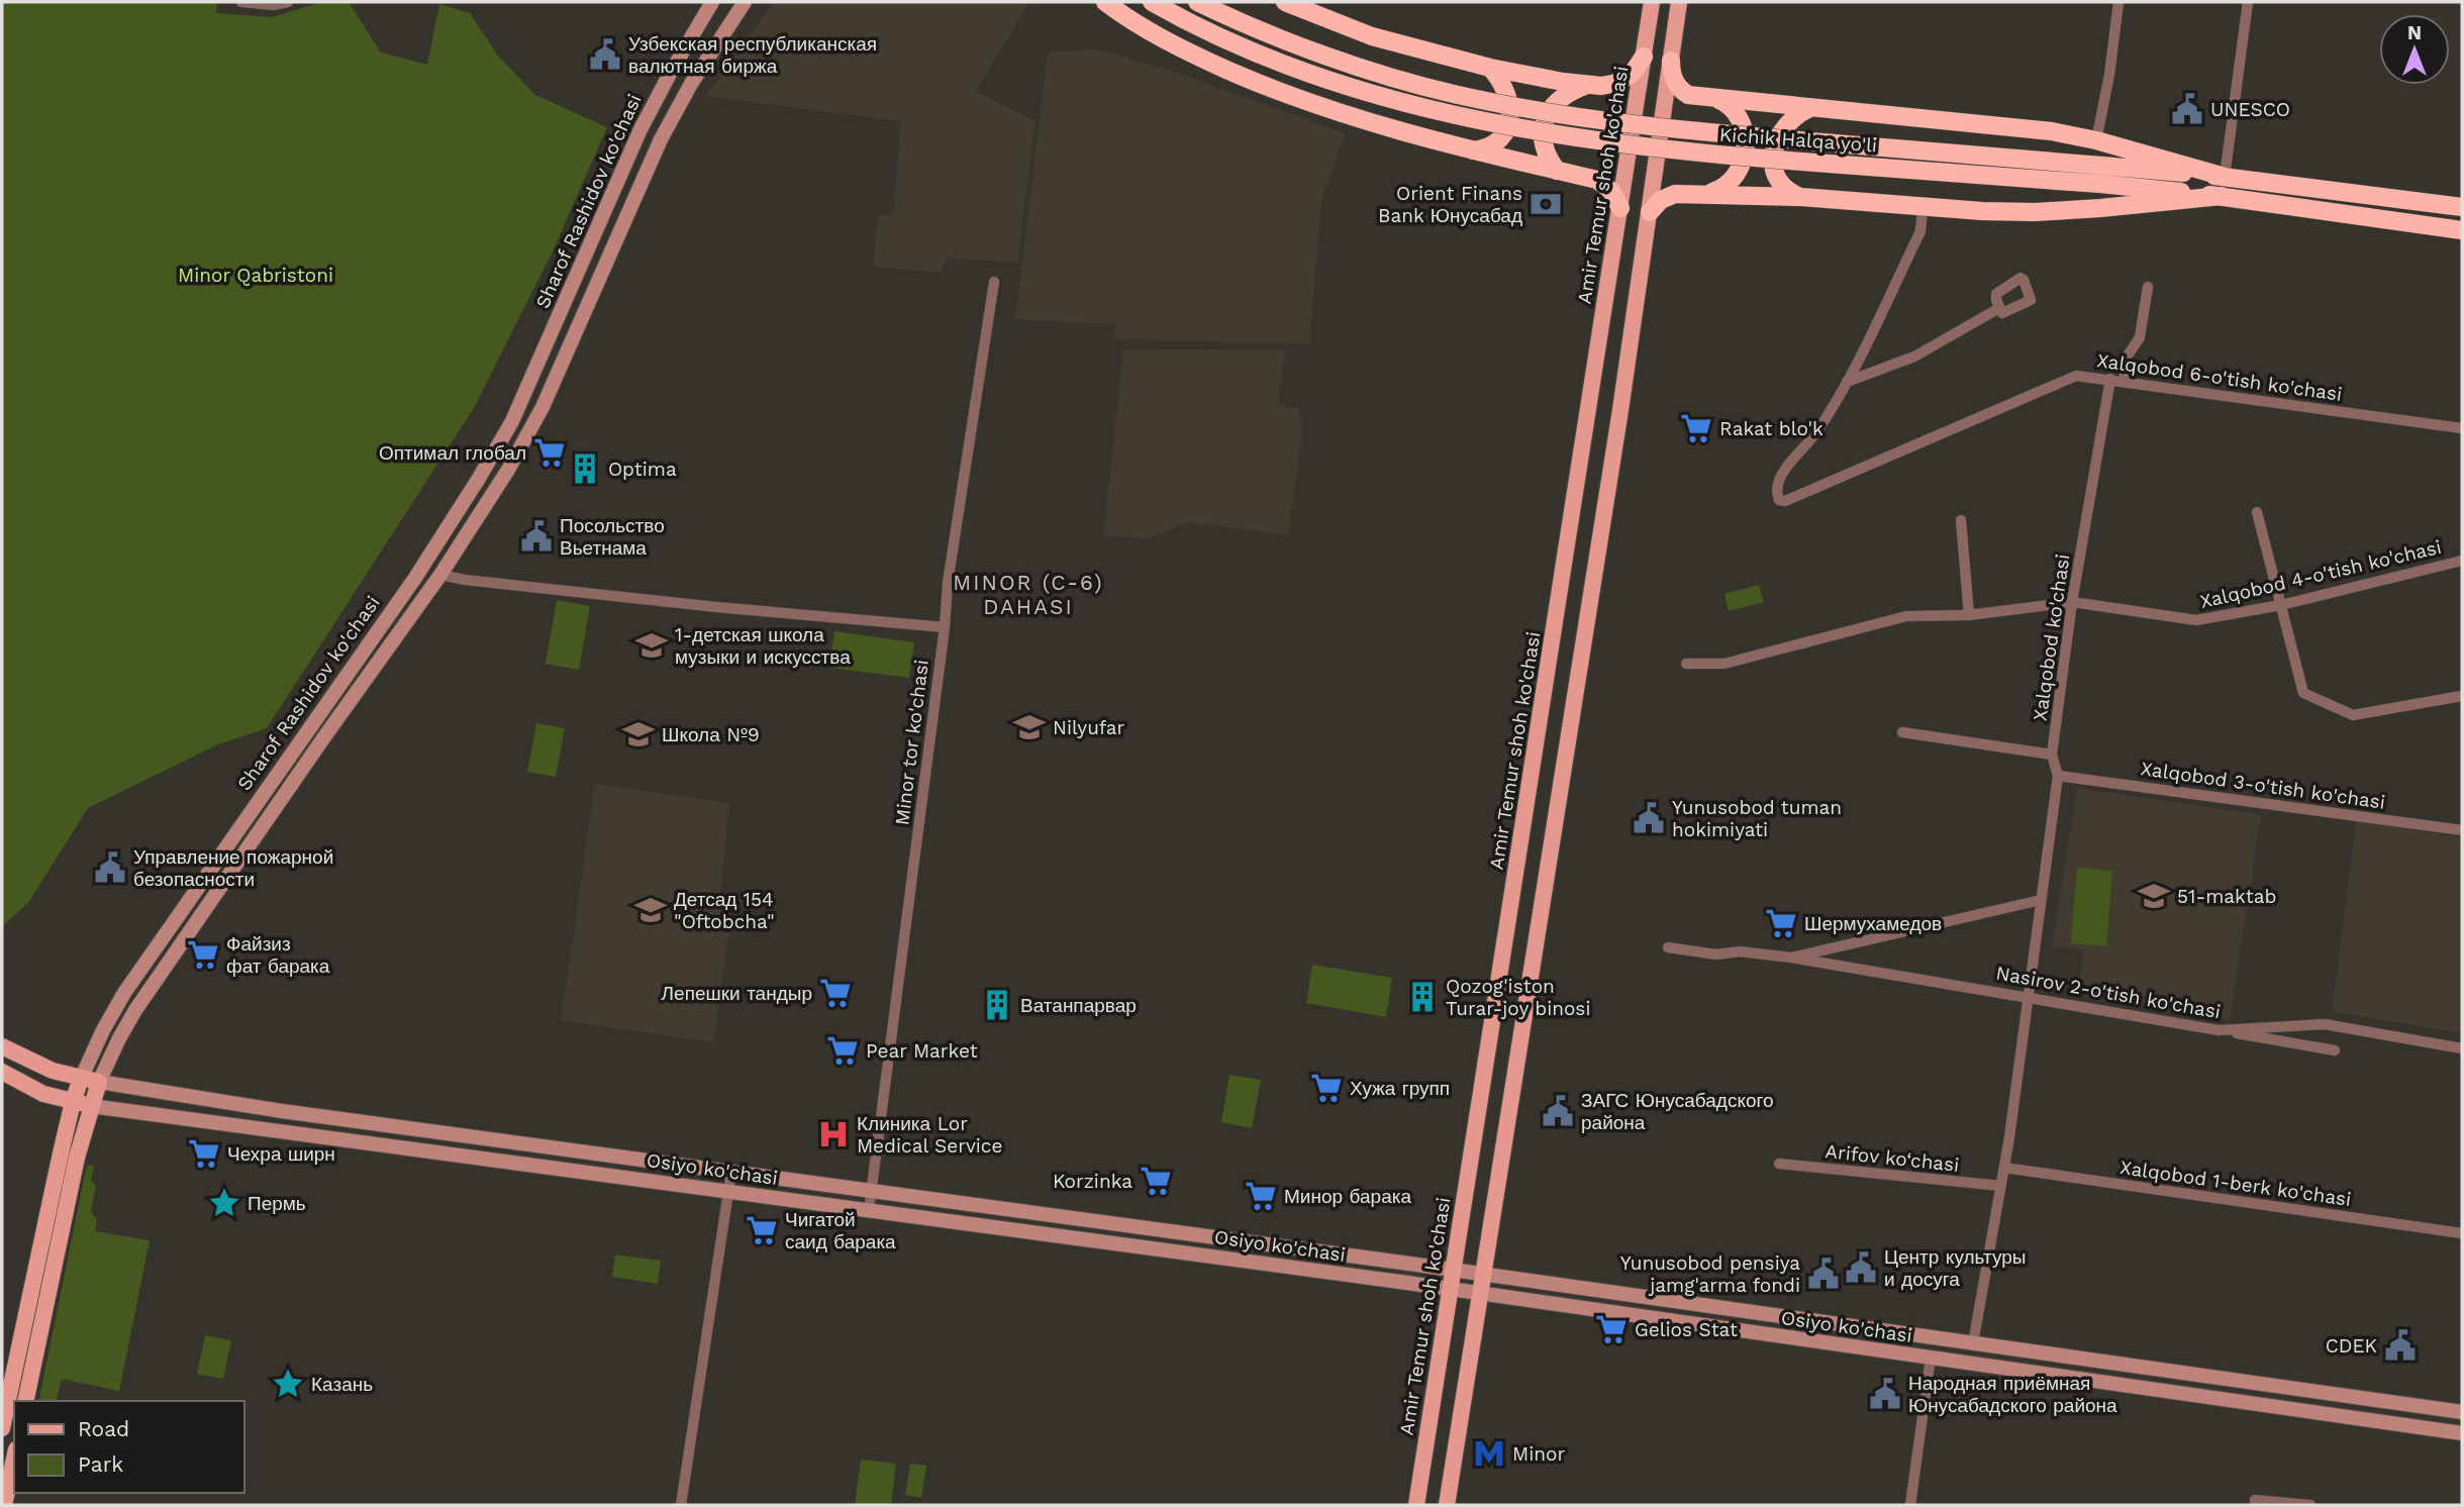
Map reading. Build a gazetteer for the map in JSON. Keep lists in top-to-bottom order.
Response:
{
  "streets": {
    "highway": ["Kichik Halqa yo'li"],
    "main road": ["Amir Temur shoh ko'chasi", "Sharof Rashidov ko'chasi", "Osiyo ko'chasi"],
    "street": [
      "Xalqobod 6-o'tish ko'chasi",
      "Xalqobod 4-o'tish ko'chasi",
      "Xalqobod ko'chasi",
      "Minor tor ko'chasi",
      "Xalqobod 3-o'tish ko'chasi",
      "Nasirov 2-o'tish ko'chasi",
      "Arifov ko‘chasi",
      "Xalqobod 1-berk ko'chasi"
    ]
  },
  "crossings": [
    ["Amir Temur shoh ko'chasi", "Osiyo ko'chasi"],
    ["Sharof Rashidov ko'chasi", "Osiyo ko'chasi"],
    ["Xalqobod 6-o'tish ko'chasi", "Xalqobod ko'chasi"],
    ["Xalqobod 4-o'tish ko'chasi", "Xalqobod ko'chasi"],
    ["Xalqobod ko'chasi", "Xalqobod 3-o'tish ko'chasi"],
    ["Xalqobod ko'chasi", "Nasirov 2-o'tish ko'chasi"],
    ["Xalqobod ko'chasi", "Arifov ko‘chasi"],
    ["Xalqobod ko'chasi", "Osiyo ko'chasi"],
    ["Xalqobod ko'chasi", "Xalqobod 1-berk ko'chasi"],
    ["Minor tor ko'chasi", "Osiyo ko'chasi"]
  ],
  "districts": ["MINOR (C-6) DAHASI"],
  "parks": ["Minor Qabristoni"],
  "places": {
    "public building": [
      "Узбекская республиканская валютная биржа",
      "UNESCO",
      "Посольство Вьетнама",
      "Yunusobod tuman hokimiyati",
      "Управление пожарной безопасности",
      "ЗАГС Юнусабадского района",
      "Центр культуры и досуга",
      "Yunusobod pensiya jamg'arma fondi",
      "CDEK",
      "Народная приёмная Юнусабадского района"
    ],
    "bank": ["Orient Finans Bank Юнусабад"],
    "supermarket": [
      "Rakat blo'k",
      "Оптимал глобал",
      "Шермухамедов",
      "Файзиз фат барака",
      "Лепешки тандыр",
      "Pear Market",
      "Хужа групп",
      "Чехра ширн",
      "Korzinka",
      "Минор барака",
      "Чигатой саид барака",
      "Gelios Stat"
    ],
    "building": ["Optima", "Qozog'iston Turar-joy binosi", "Ватанпарвар"],
    "school or university": [
      "1-детская школа музыки и искусства",
      "Nilyufar",
      "Школа №9",
      "51-maktab",
      "Детсад 154 \"Oftobcha\""
    ],
    "hospital": ["Клиника Lor Medical Service"],
    "place": ["Пермь", "Казань"],
    "metro station": ["Minor"]
  },
  "legend": ["Road", "Park"],
  "north": "top"
}
